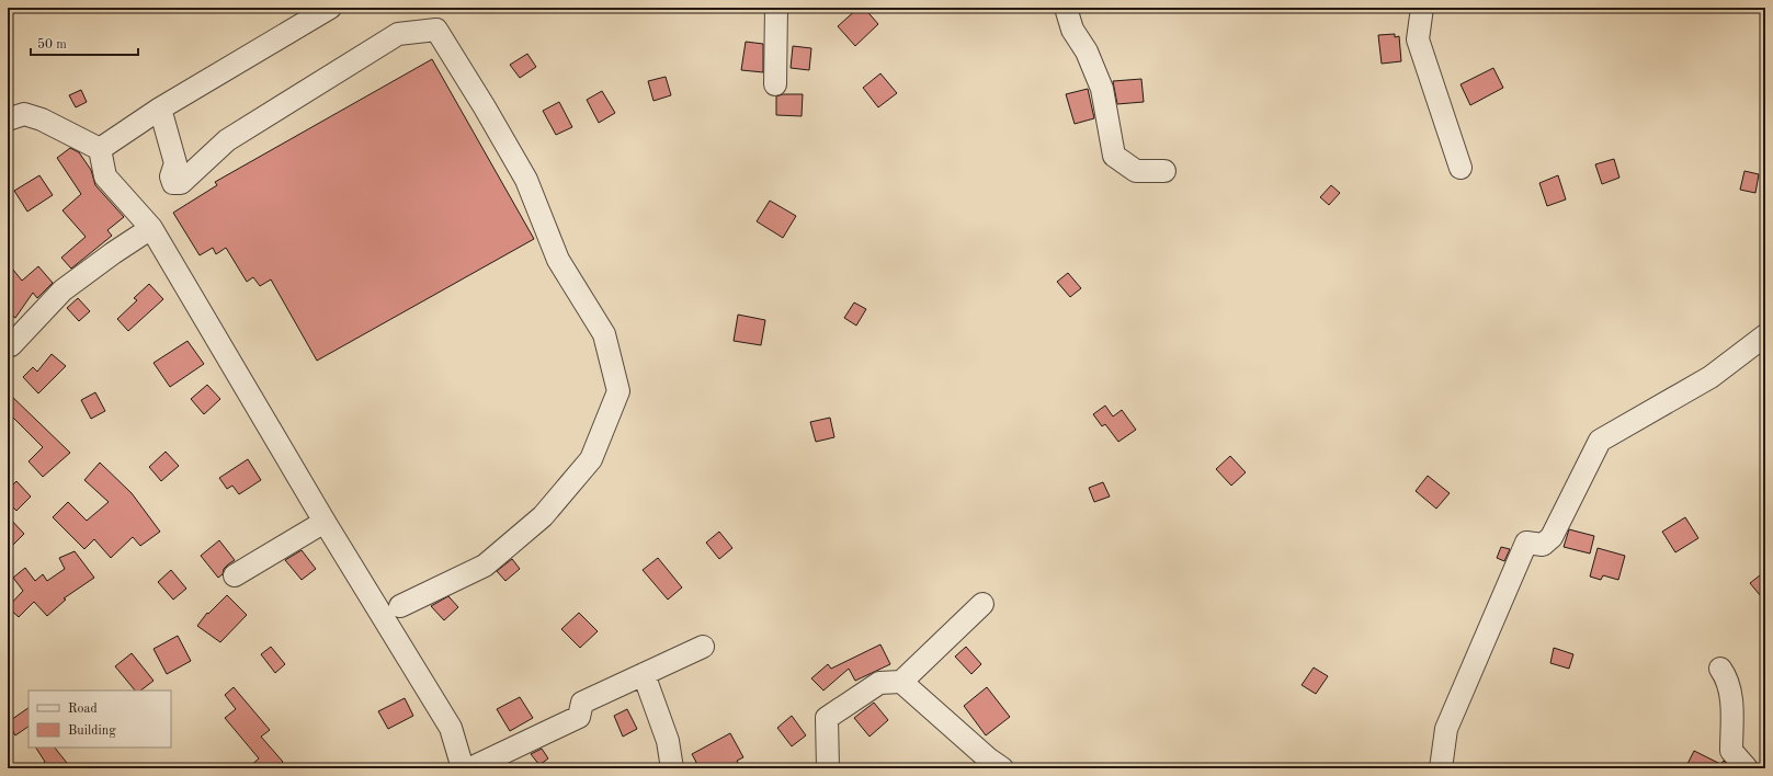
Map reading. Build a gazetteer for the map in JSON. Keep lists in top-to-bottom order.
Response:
{
  "legend": ["Road", "Building"],
  "scale_bar": "50 m"
}
